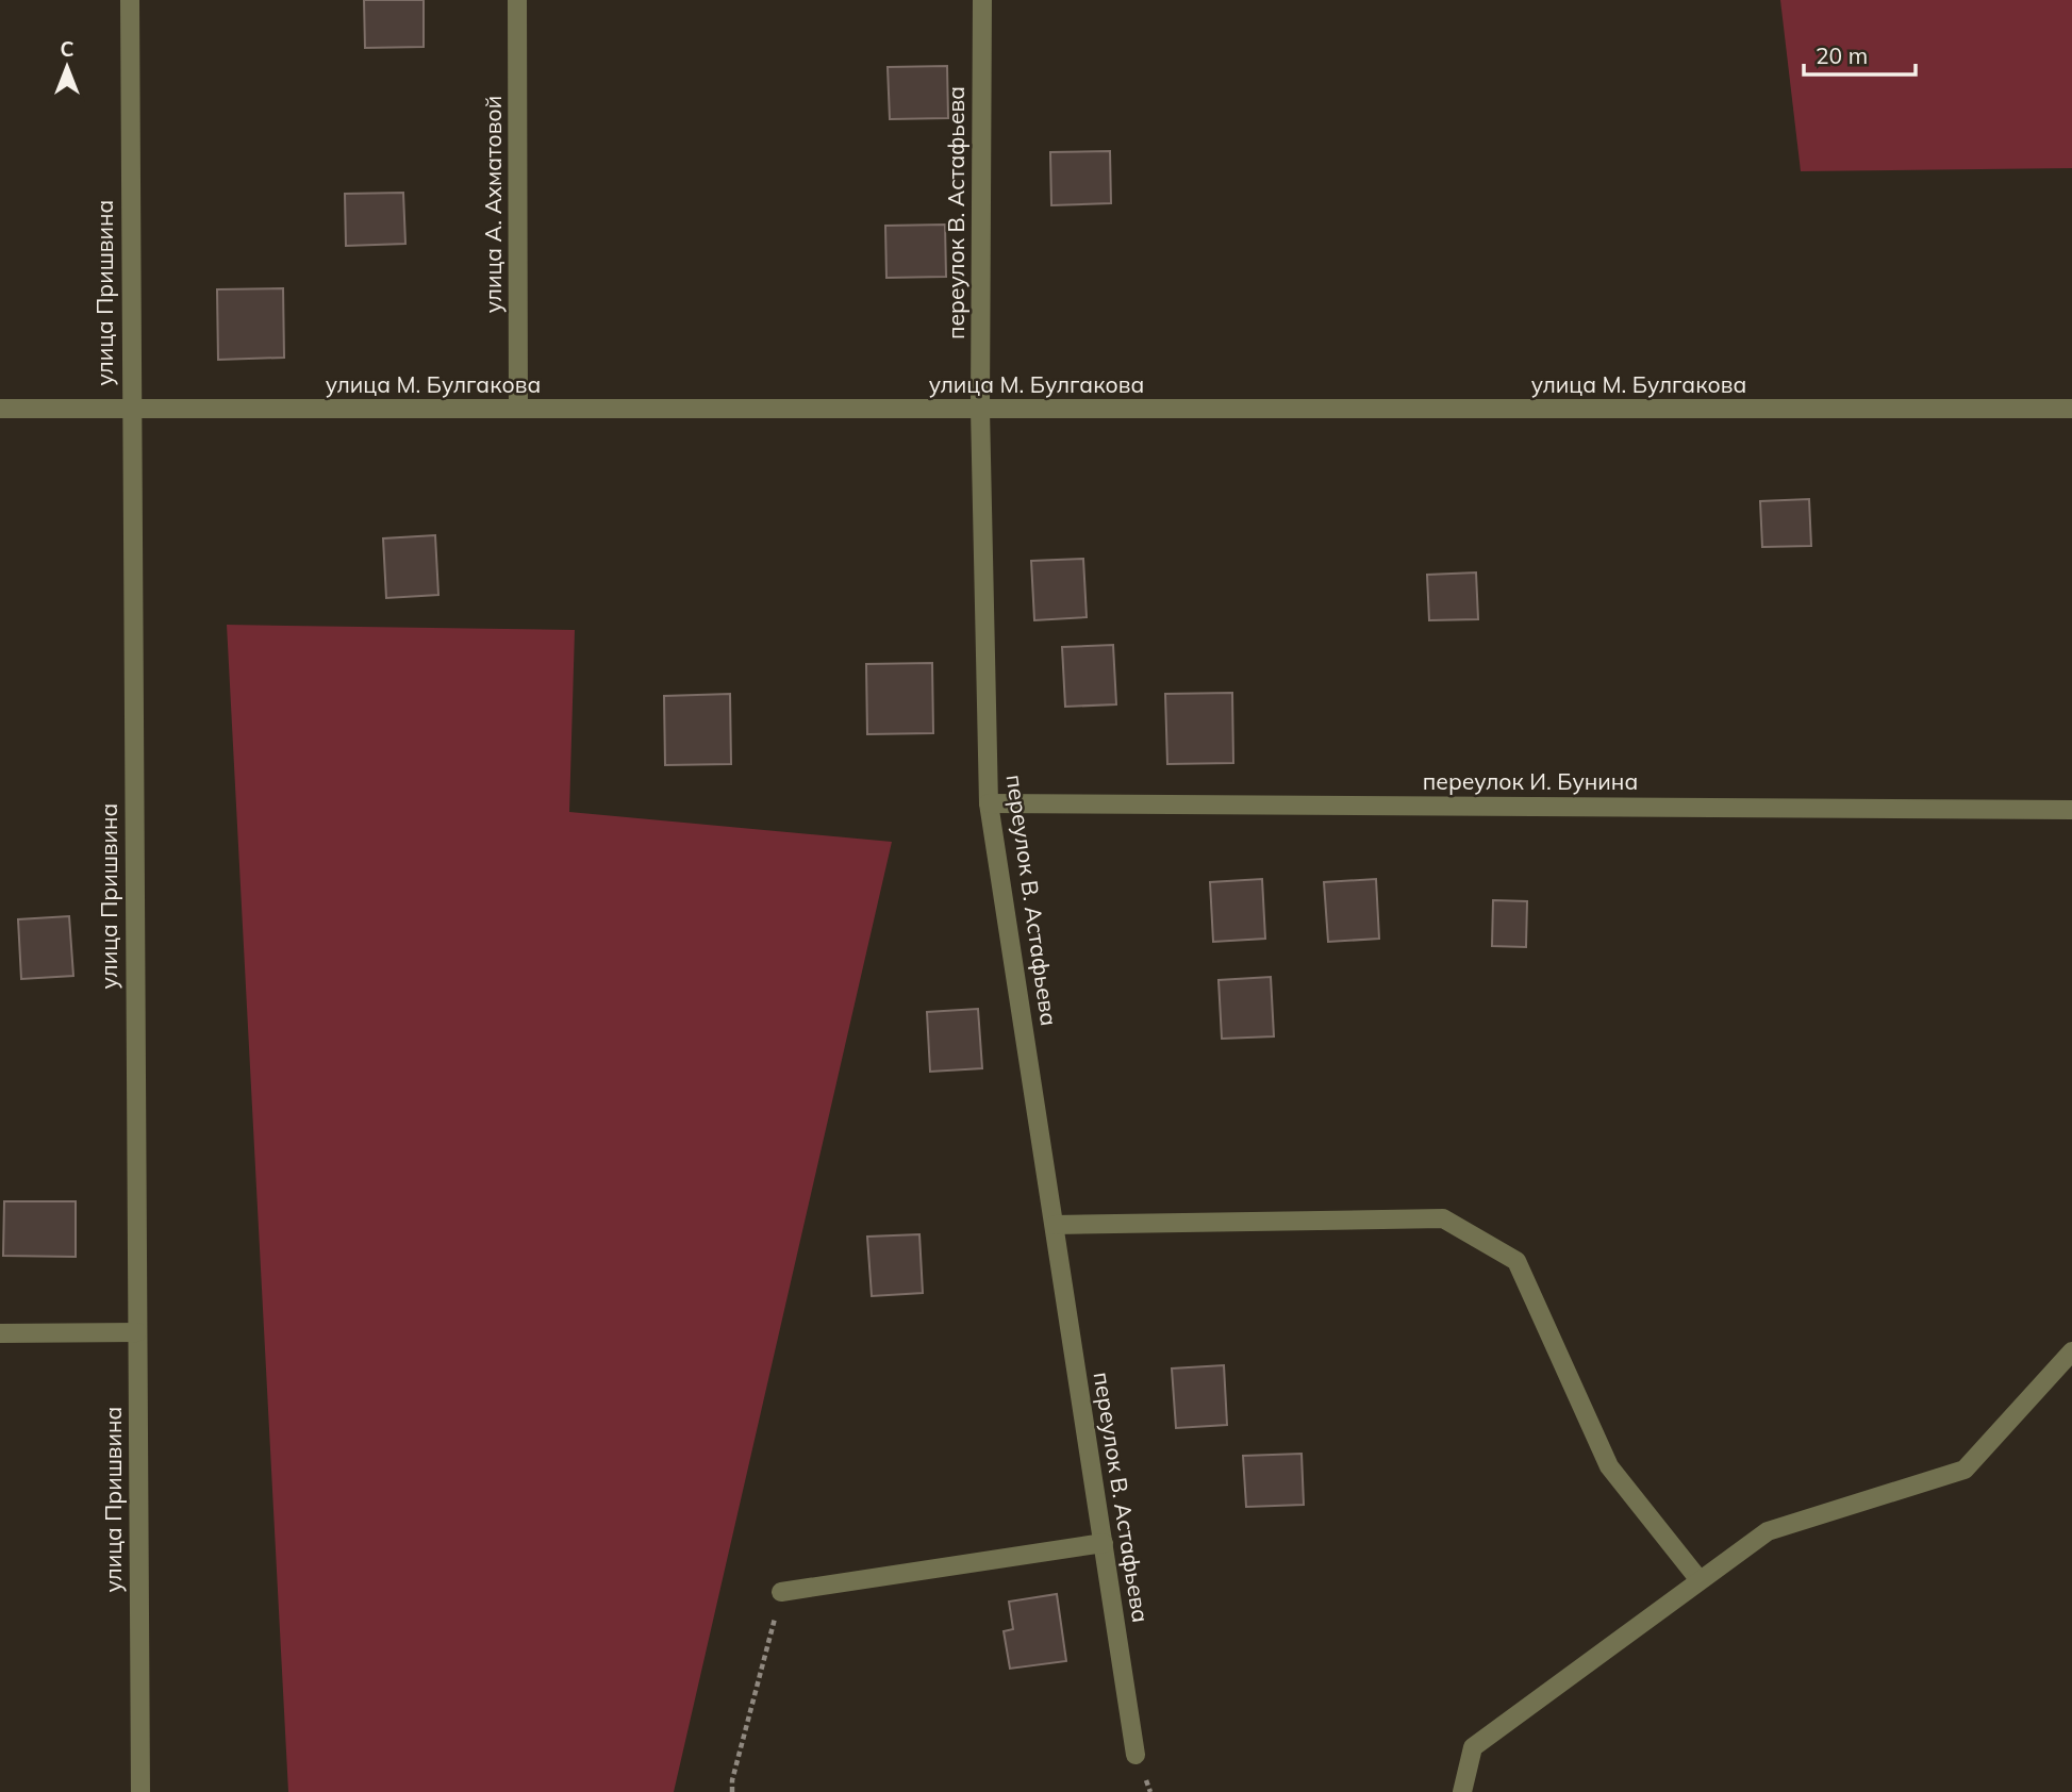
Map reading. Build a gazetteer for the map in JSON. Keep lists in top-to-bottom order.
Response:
{
  "streets": {
    "street": [
      "улица А. Ахматовой",
      "переулок В. Астафьева",
      "улица Пришвина",
      "улица М. Булгакова",
      "переулок И. Бунина"
    ]
  },
  "crossings": [
    ["улица А. Ахматовой", "улица М. Булгакова"],
    ["переулок В. Астафьева", "улица М. Булгакова"],
    ["переулок В. Астафьева", "переулок И. Бунина"],
    ["улица Пришвина", "улица М. Булгакова"]
  ],
  "scale_bar": "20 m",
  "north": "top"
}
